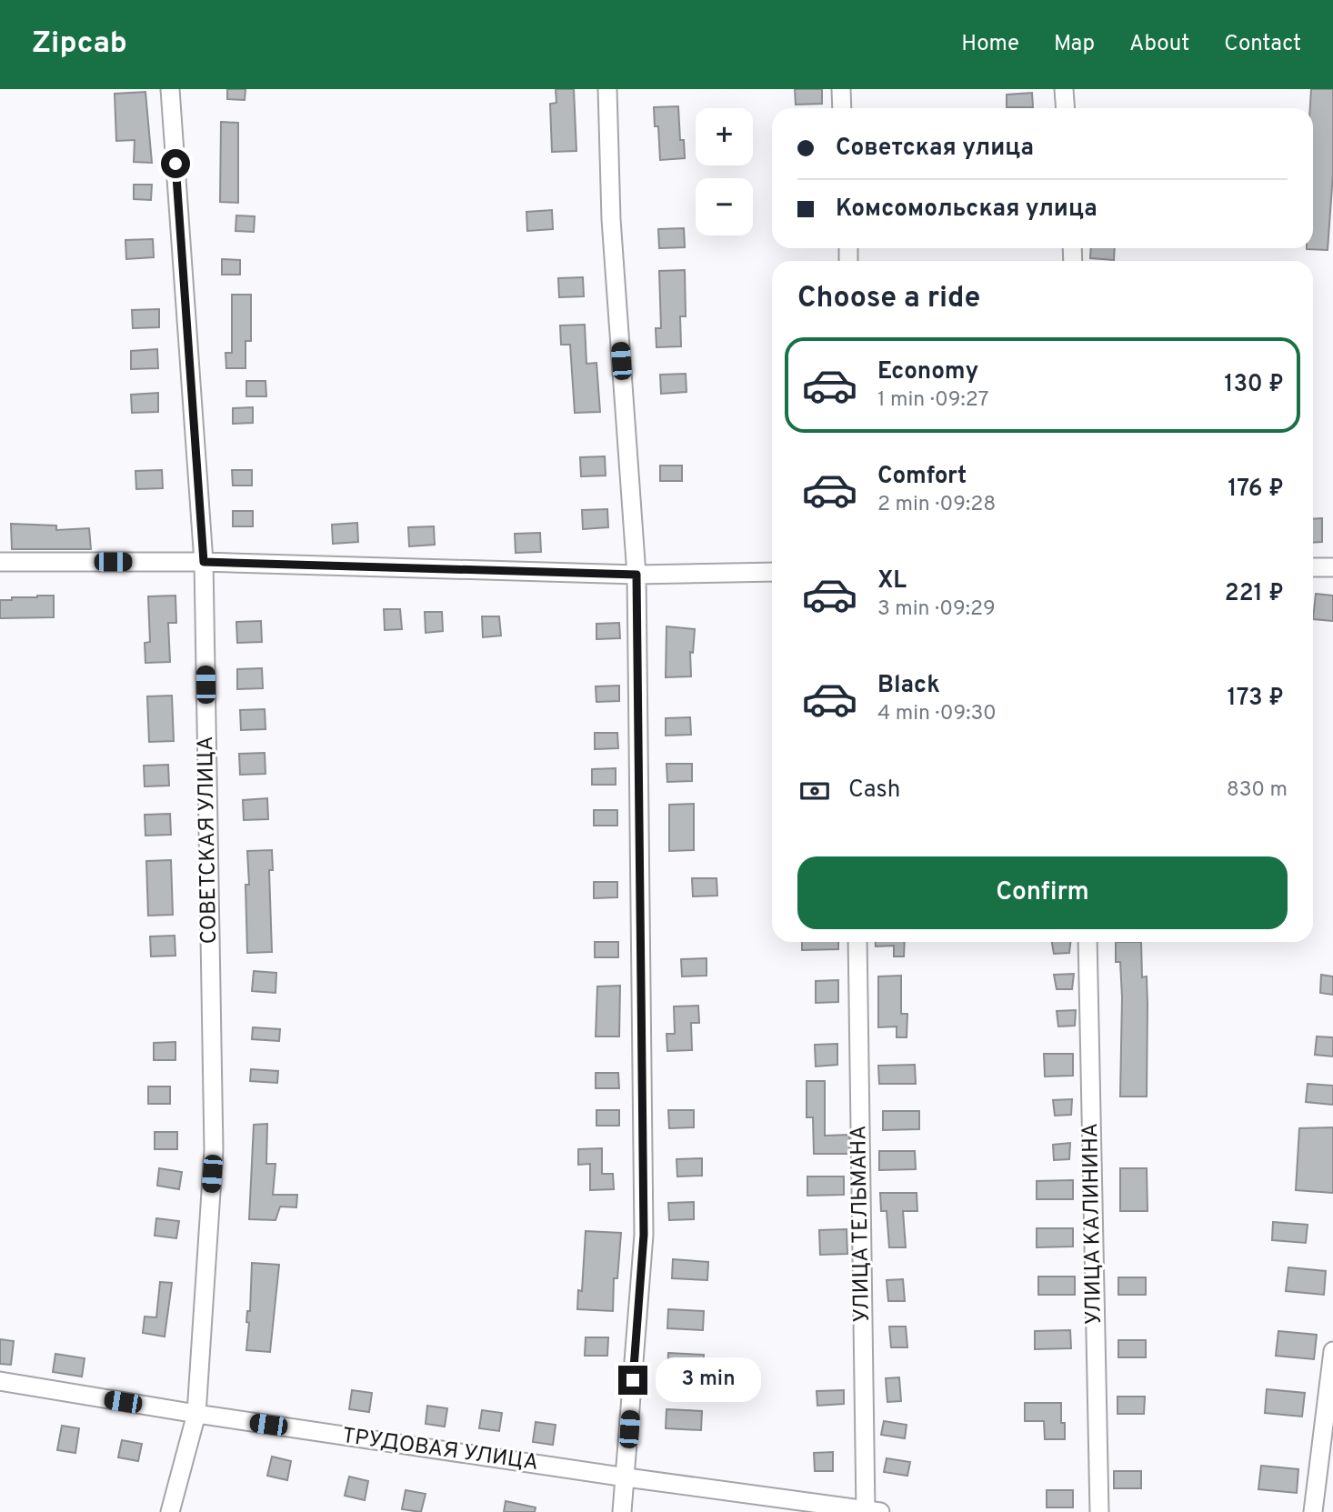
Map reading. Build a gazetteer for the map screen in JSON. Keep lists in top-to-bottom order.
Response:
{
  "streets": {
    "street": [
      "СОВЕТСКАЯ УЛИЦА",
      "УЛИЦА ТЕЛЬМАНА",
      "УЛИЦА КАЛИНИНА",
      "ТРУДОВАЯ УЛИЦА"
    ]
  },
  "crossings": [
    ["СОВЕТСКАЯ УЛИЦА", "ТРУДОВАЯ УЛИЦА"],
    ["УЛИЦА ТЕЛЬМАНА", "ТРУДОВАЯ УЛИЦА"]
  ],
  "page": {
    "header": "Zipcab",
    "nav": [
      "Home",
      "Map",
      "About",
      "Contact"
    ],
    "map_buttons": ["+", "−"],
    "banner": ["Советская улица", "Комсомольская улица"],
    "heading": "Choose a ride",
    "list": [
      {
        "name": "Economy",
        "note": "1 min · 09:27",
        "value": "130 ₽"
      },
      {
        "name": "Comfort",
        "note": "2 min · 09:28",
        "value": "176 ₽"
      },
      {
        "name": "XL",
        "note": "3 min · 09:29",
        "value": "221 ₽"
      },
      {
        "name": "Black",
        "note": "4 min · 09:30",
        "value": "173 ₽"
      }
    ],
    "pay": ["Cash", "830 m"],
    "buttons": "Confirm",
    "bubble": "3 min"
  }
}
